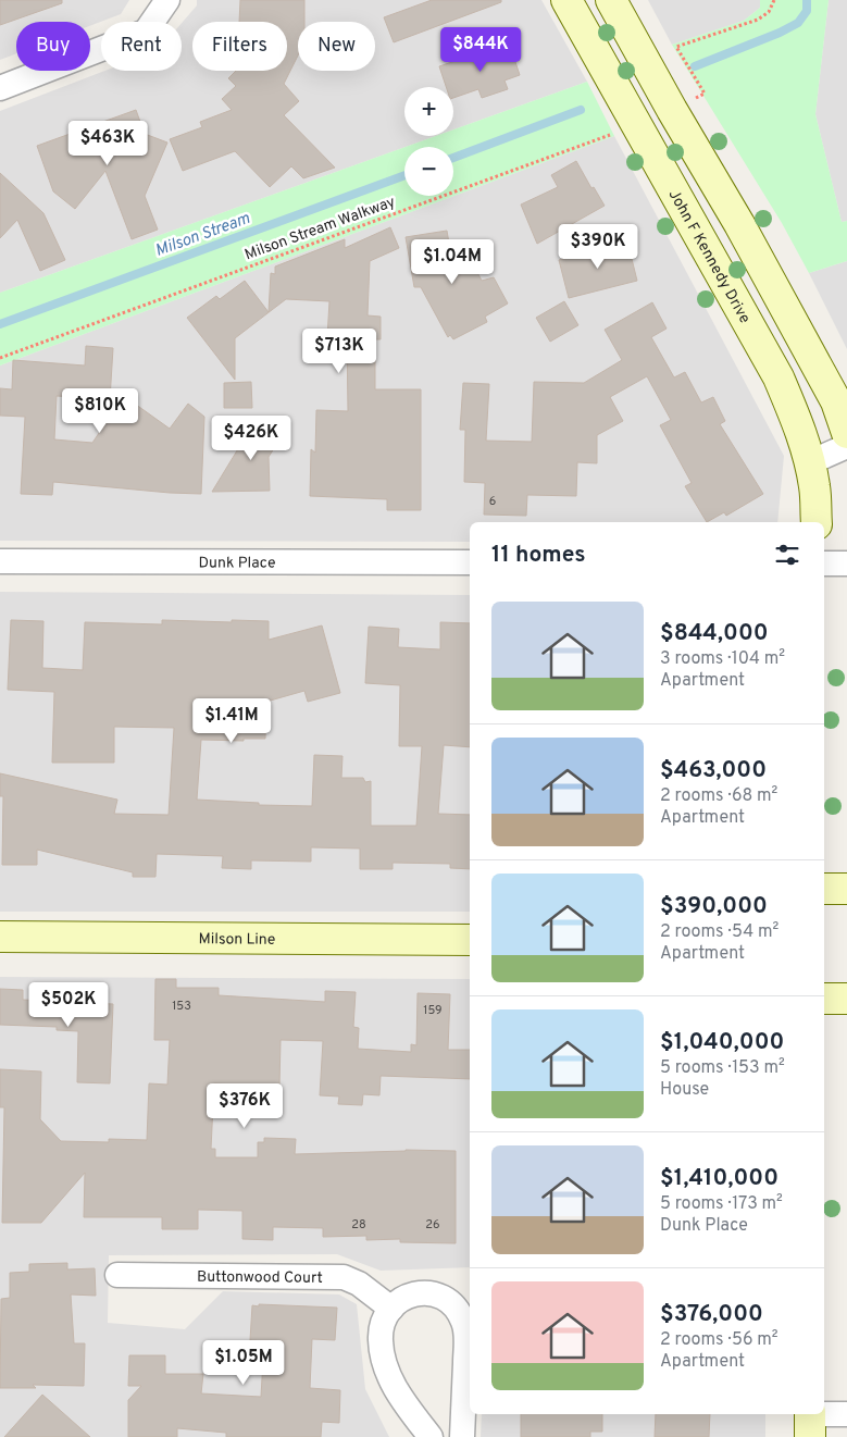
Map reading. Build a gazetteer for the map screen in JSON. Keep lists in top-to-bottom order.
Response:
{
  "streets": {
    "main road": ["John F Kennedy Drive", "Milson Line"],
    "street": ["Dunk Place", "Buttonwood Court"],
    "path": ["Milson Stream Walkway"]
  },
  "crossings": [
    ["Milson Stream Walkway", "John F Kennedy Drive"]
  ],
  "water": ["Milson Stream"],
  "house_numbers": [
    "6",
    "153",
    "159",
    "28",
    "26"
  ],
  "page": {
    "chip": [
      "Buy",
      "Rent",
      "Filters",
      "New"
    ],
    "price": [
      "$844K",
      "$463K",
      "$390K",
      "$1.04M",
      "$713K",
      "$810K",
      "$426K",
      "$1.41M",
      "$502K",
      "$376K",
      "$1.05M"
    ],
    "map_buttons": ["+", "−"],
    "heading": "11 homes",
    "list": [
      {
        "name": "$844,000",
        "note": "3 rooms · 104 m² · Apartment"
      },
      {
        "name": "$463,000",
        "note": "2 rooms · 68 m² · Apartment"
      },
      {
        "name": "$390,000",
        "note": "2 rooms · 54 m² · Apartment"
      },
      {
        "name": "$1,040,000",
        "note": "5 rooms · 153 m² · House"
      },
      {
        "name": "$1,410,000",
        "note": "5 rooms · 173 m² · Dunk Place"
      },
      {
        "name": "$376,000",
        "note": "2 rooms · 56 m² · Apartment"
      }
    ]
  }
}
